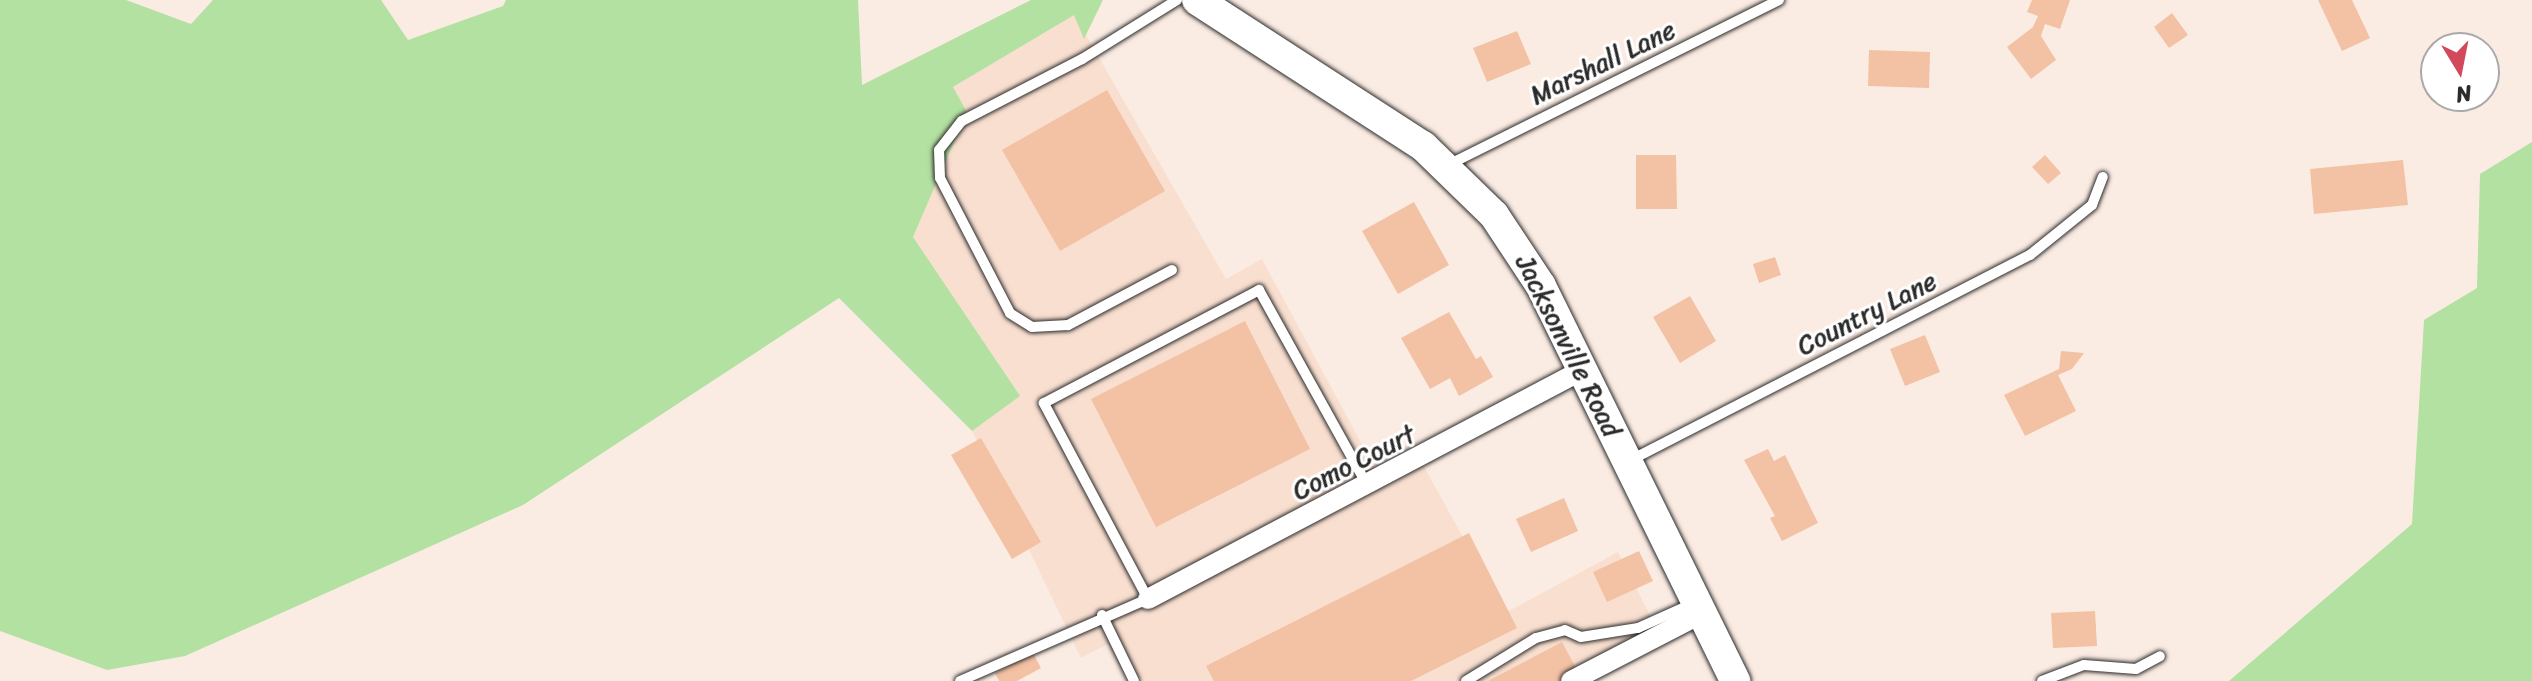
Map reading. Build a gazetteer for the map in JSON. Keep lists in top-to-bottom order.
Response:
{
  "streets": {
    "main road": ["Jacksonville Road"],
    "street": ["Como Court"],
    "lane": ["Marshall Lane", "Country Lane"]
  },
  "crossings": [
    ["Marshall Lane", "Jacksonville Road"],
    ["Country Lane", "Jacksonville Road"],
    ["Jacksonville Road", "Como Court"]
  ],
  "north": "bottom"
}
